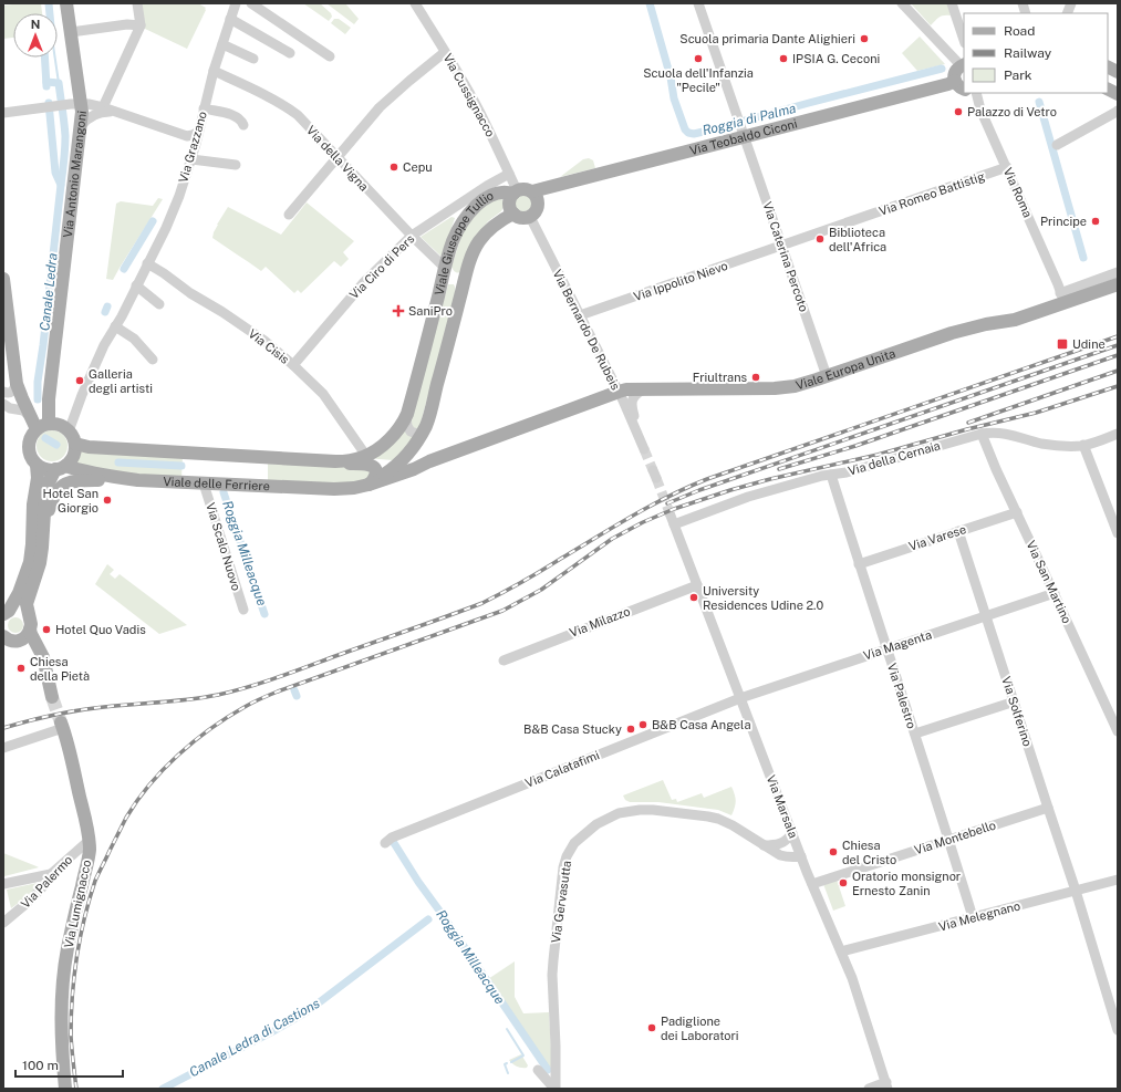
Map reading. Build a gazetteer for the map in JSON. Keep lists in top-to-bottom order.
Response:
{
  "streets": {
    "main road": [
      "Via Teobaldo Ciconi",
      "Via Antonio Marangoni",
      "Viale Giuseppe Tullio",
      "Viale Europa Unita",
      "Viale delle Ferriere",
      "Via Lumignacco"
    ],
    "street": [
      "Via Cussignacco",
      "Via Grazzano",
      "Via della Vigna",
      "Via Roma",
      "Via Romeo Battistig",
      "Via Caterina Percoto",
      "Via Ciro di Pers",
      "Via Ippolito Nievo",
      "Via Bernardo De Rubeis",
      "Via Cisis",
      "Via della Cernaia",
      "Via Varese",
      "Via Scalo Nuovo",
      "Via San Martino",
      "Via Milazzo",
      "Via Magenta",
      "Via Palestro",
      "Via Solferino",
      "Via Calatafimi",
      "Via Marsala",
      "Via Montebello",
      "Via Palermo",
      "Via Gervasutta",
      "Via Melegnano"
    ]
  },
  "crossings": [
    ["Via Cussignacco", "Via Teobaldo Ciconi"],
    ["Via Cussignacco", "Viale Giuseppe Tullio"],
    ["Via Cussignacco", "Via Ciro di Pers"],
    ["Via Cussignacco", "Via Bernardo De Rubeis"],
    ["Via Teobaldo Ciconi", "Viale Giuseppe Tullio"],
    ["Via Teobaldo Ciconi", "Via Caterina Percoto"],
    ["Via Teobaldo Ciconi", "Via Bernardo De Rubeis"],
    ["Via Grazzano", "Via della Vigna"],
    ["Via Grazzano", "Via Antonio Marangoni"],
    ["Via Grazzano", "Via Cisis"],
    ["Via Grazzano", "Viale delle Ferriere"],
    ["Via della Vigna", "Viale Giuseppe Tullio"],
    ["Via della Vigna", "Via Ciro di Pers"],
    ["Via Antonio Marangoni", "Viale delle Ferriere"],
    ["Via Roma", "Via Romeo Battistig"],
    ["Via Roma", "Viale Europa Unita"],
    ["Via Romeo Battistig", "Via Caterina Percoto"],
    ["Via Romeo Battistig", "Via Ippolito Nievo"],
    ["Viale Giuseppe Tullio", "Via Bernardo De Rubeis"],
    ["Viale Giuseppe Tullio", "Via Cisis"],
    ["Viale Giuseppe Tullio", "Viale delle Ferriere"],
    ["Via Caterina Percoto", "Via Ippolito Nievo"],
    ["Via Caterina Percoto", "Viale Europa Unita"],
    ["Via Ciro di Pers", "Via Cisis"],
    ["Via Ippolito Nievo", "Via Bernardo De Rubeis"],
    ["Via Bernardo De Rubeis", "Viale Europa Unita"],
    ["Via Bernardo De Rubeis", "Viale delle Ferriere"],
    ["Viale Europa Unita", "Viale delle Ferriere"],
    ["Via della Cernaia", "Via San Martino"],
    ["Via della Cernaia", "Via Palestro"],
    ["Via della Cernaia", "Via Marsala"],
    ["Viale delle Ferriere", "Via Scalo Nuovo"],
    ["Via Varese", "Via San Martino"],
    ["Via Varese", "Via Palestro"],
    ["Via Varese", "Via Solferino"],
    ["Via San Martino", "Via Magenta"],
    ["Via Milazzo", "Via Marsala"],
    ["Via Magenta", "Via Palestro"],
    ["Via Magenta", "Via Solferino"],
    ["Via Magenta", "Via Calatafimi"],
    ["Via Magenta", "Via Marsala"],
    ["Via Palestro", "Via Montebello"],
    ["Via Palestro", "Via Melegnano"],
    ["Via Solferino", "Via Montebello"],
    ["Via Solferino", "Via Melegnano"],
    ["Via Calatafimi", "Via Marsala"],
    ["Via Marsala", "Via Montebello"],
    ["Via Marsala", "Via Gervasutta"],
    ["Via Marsala", "Via Melegnano"],
    ["Via Palermo", "Via Lumignacco"]
  ],
  "water": [
    "Roggia di Palma",
    "Canale Ledra",
    "Roggia Milleacque",
    "Canale Ledra di Castions"
  ],
  "places": {
    "other": [
      "Scuola primaria Dante Alighieri",
      "Scuola dell'Infanzia \"Pecile\"",
      "IPSIA G. Ceconi",
      "Palazzo di Vetro",
      "Cepu",
      "Principe",
      "Biblioteca dell'Africa",
      "Friultrans",
      "Galleria degli artisti",
      "Hotel San Giorgio",
      "University Residences Udine 2.0",
      "Hotel Quo Vadis",
      "Chiesa della Pietà",
      "B&B Casa Angela",
      "B&B Casa Stucky",
      "Chiesa del Cristo",
      "Oratorio monsignor Ernesto Zanin",
      "Padiglione dei Laboratori"
    ],
    "health": ["SaniPro"],
    "transit": ["Udine"]
  },
  "legend": ["Road", "Railway", "Park"],
  "scale_bar": "100 m",
  "north": "top"
}
